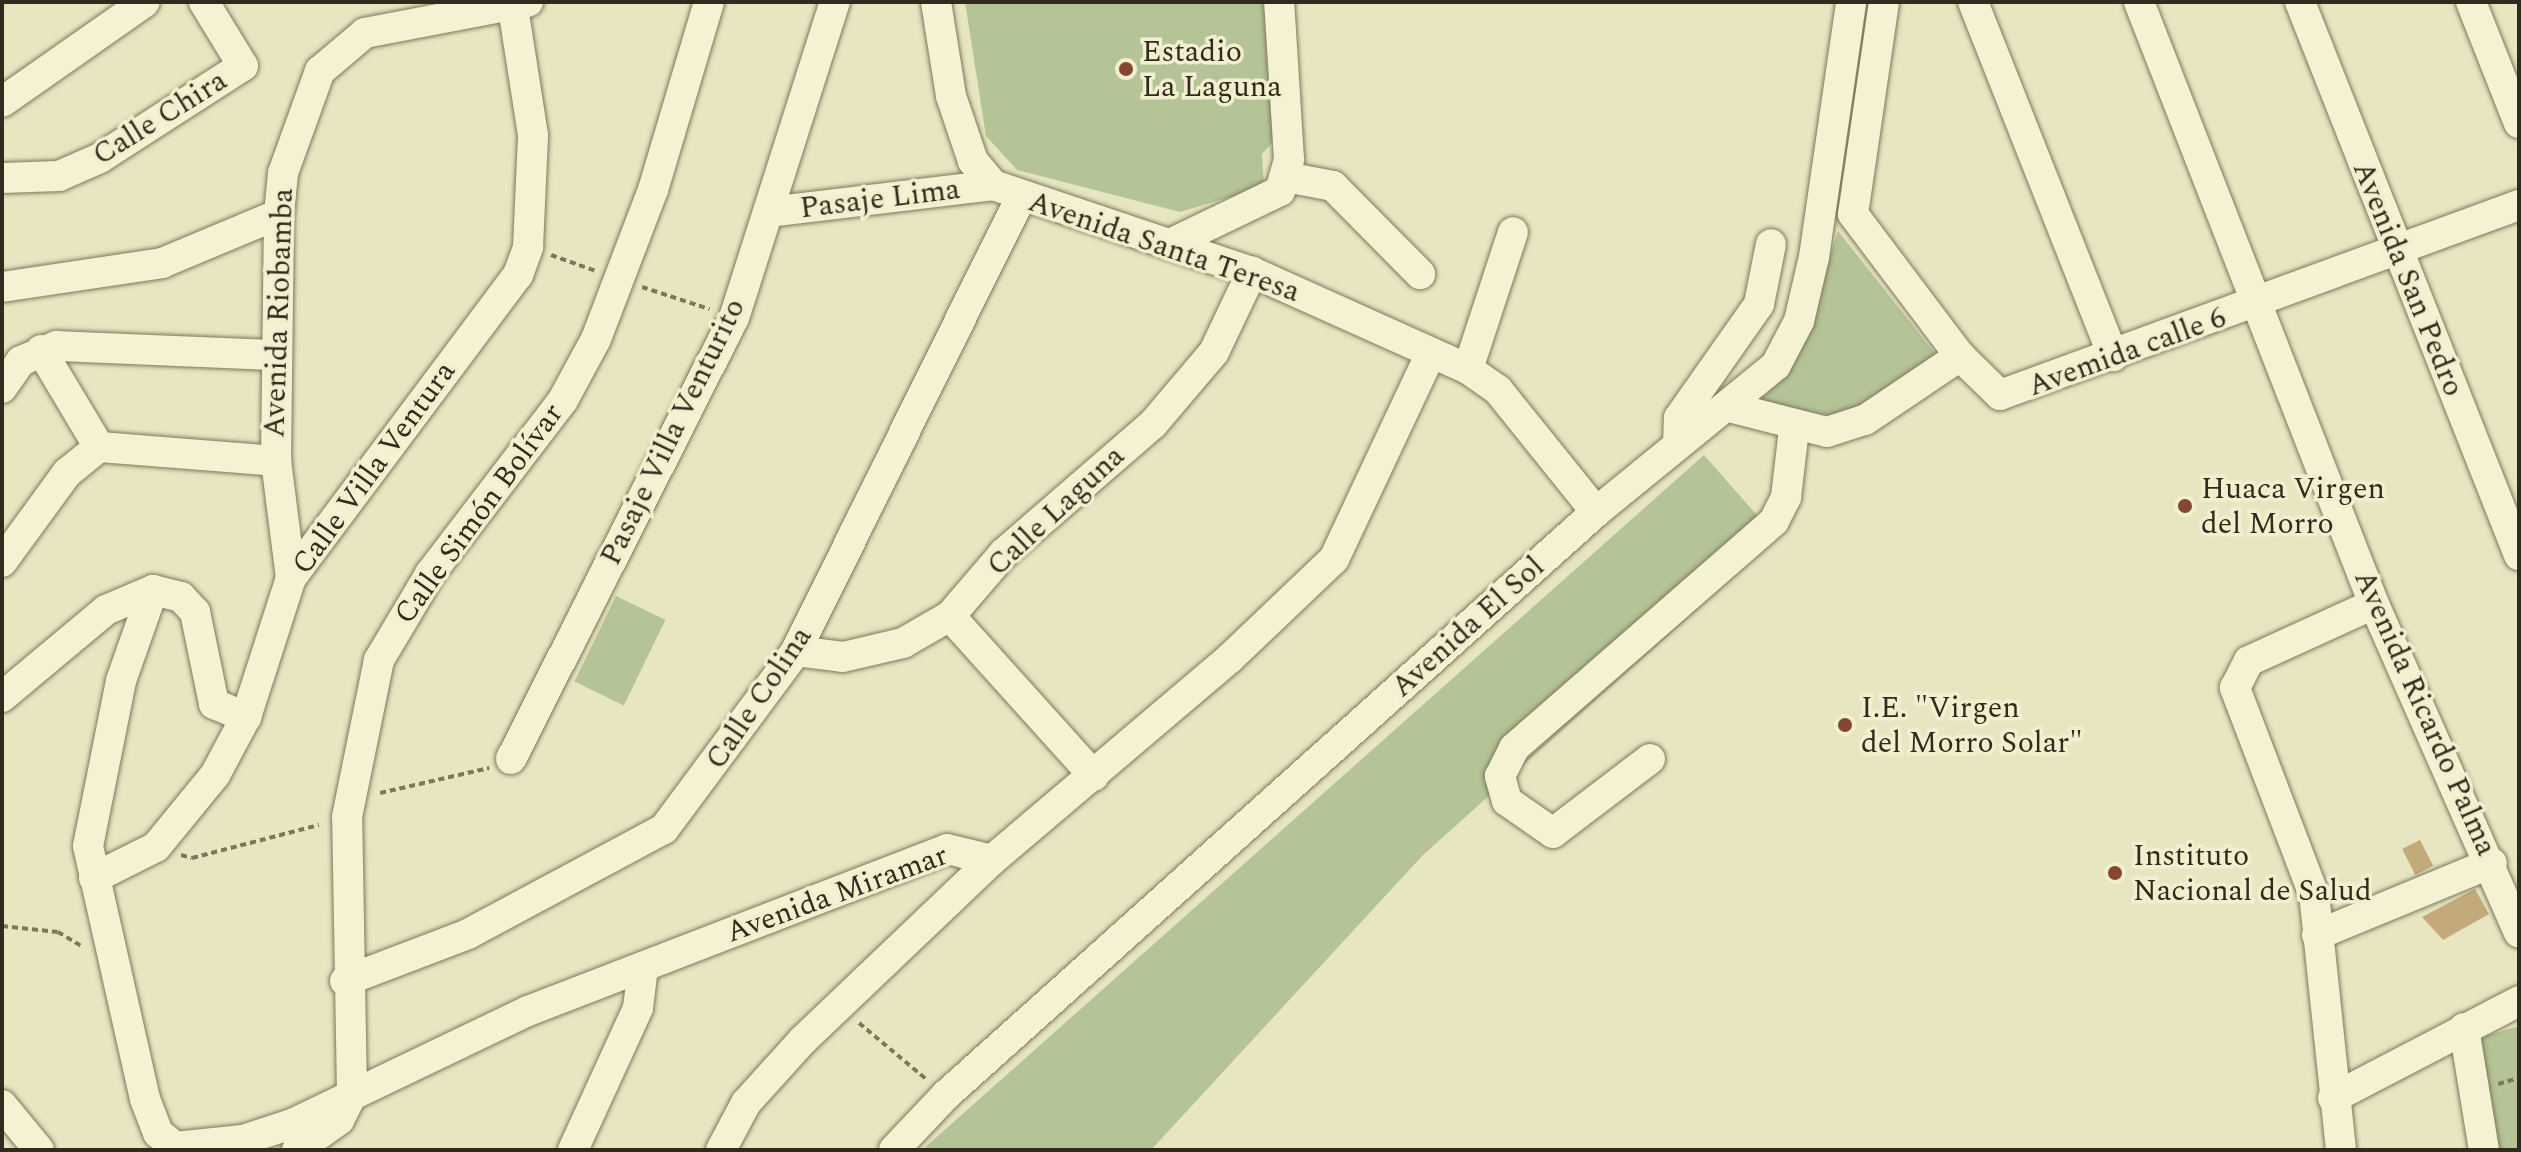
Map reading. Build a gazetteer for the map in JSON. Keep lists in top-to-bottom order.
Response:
{
  "streets": {
    "street": [
      "Calle Chira",
      "Pasaje Lima",
      "Avenida Santa Teresa",
      "Avenida San Pedro",
      "Avenida Riobamba",
      "Avemida calle 6",
      "Pasaje Villa Venturito",
      "Calle Villa Ventura",
      "Calle Laguna",
      "Calle Simón Bolívar",
      "Avenida El Sol",
      "Calle Colina",
      "Avenida Ricardo Palma",
      "Avenida Miramar"
    ]
  },
  "crossings": [
    ["Pasaje Lima", "Avenida Santa Teresa"],
    ["Pasaje Lima", "Pasaje Villa Venturito"],
    ["Avenida Santa Teresa", "Calle Laguna"],
    ["Avenida Santa Teresa", "Avenida El Sol"],
    ["Avenida Santa Teresa", "Calle Colina"],
    ["Avenida Santa Teresa", "Avenida Miramar"],
    ["Avenida San Pedro", "Avemida calle 6"],
    ["Avenida Riobamba", "Calle Villa Ventura"],
    ["Avemida calle 6", "Avenida Ricardo Palma"],
    ["Calle Laguna", "Calle Colina"],
    ["Calle Simón Bolívar", "Calle Colina"],
    ["Calle Simón Bolívar", "Avenida Miramar"]
  ],
  "places": [
    "Estadio La Laguna",
    "Huaca Virgen del Morro",
    "I.E. \"Virgen del Morro Solar\"",
    "Instituto Nacional de Salud"
  ]
}
